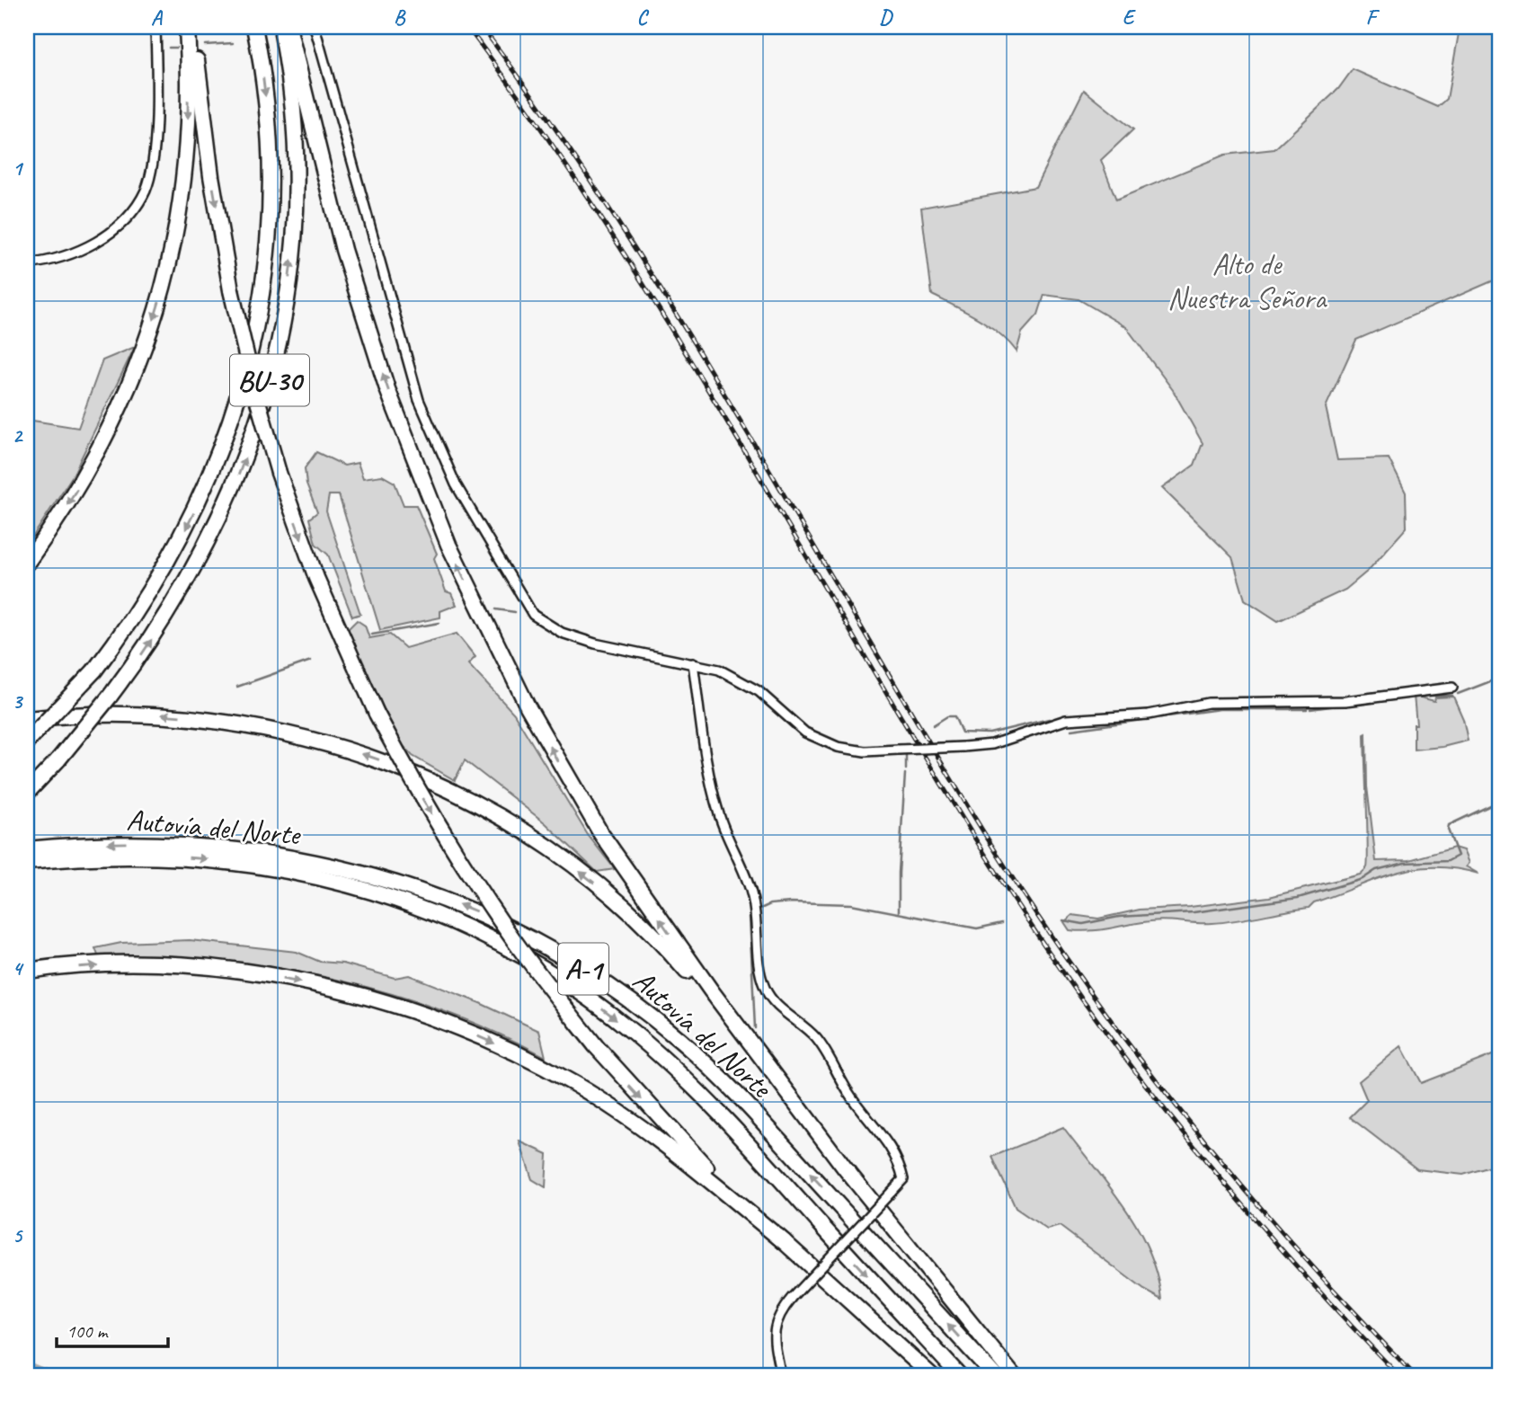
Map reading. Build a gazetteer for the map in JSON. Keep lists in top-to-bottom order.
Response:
{
  "streets": {
    "highway": ["BU-30", "Autovía del Norte", "A-1"]
  },
  "parks": ["Alto de Nuestra Señora"],
  "scale_bar": "100 m",
  "grid": {
    "columns": [
      "A",
      "B",
      "C",
      "D",
      "E",
      "F"
    ],
    "rows": [
      "1",
      "2",
      "3",
      "4",
      "5"
    ]
  }
}
